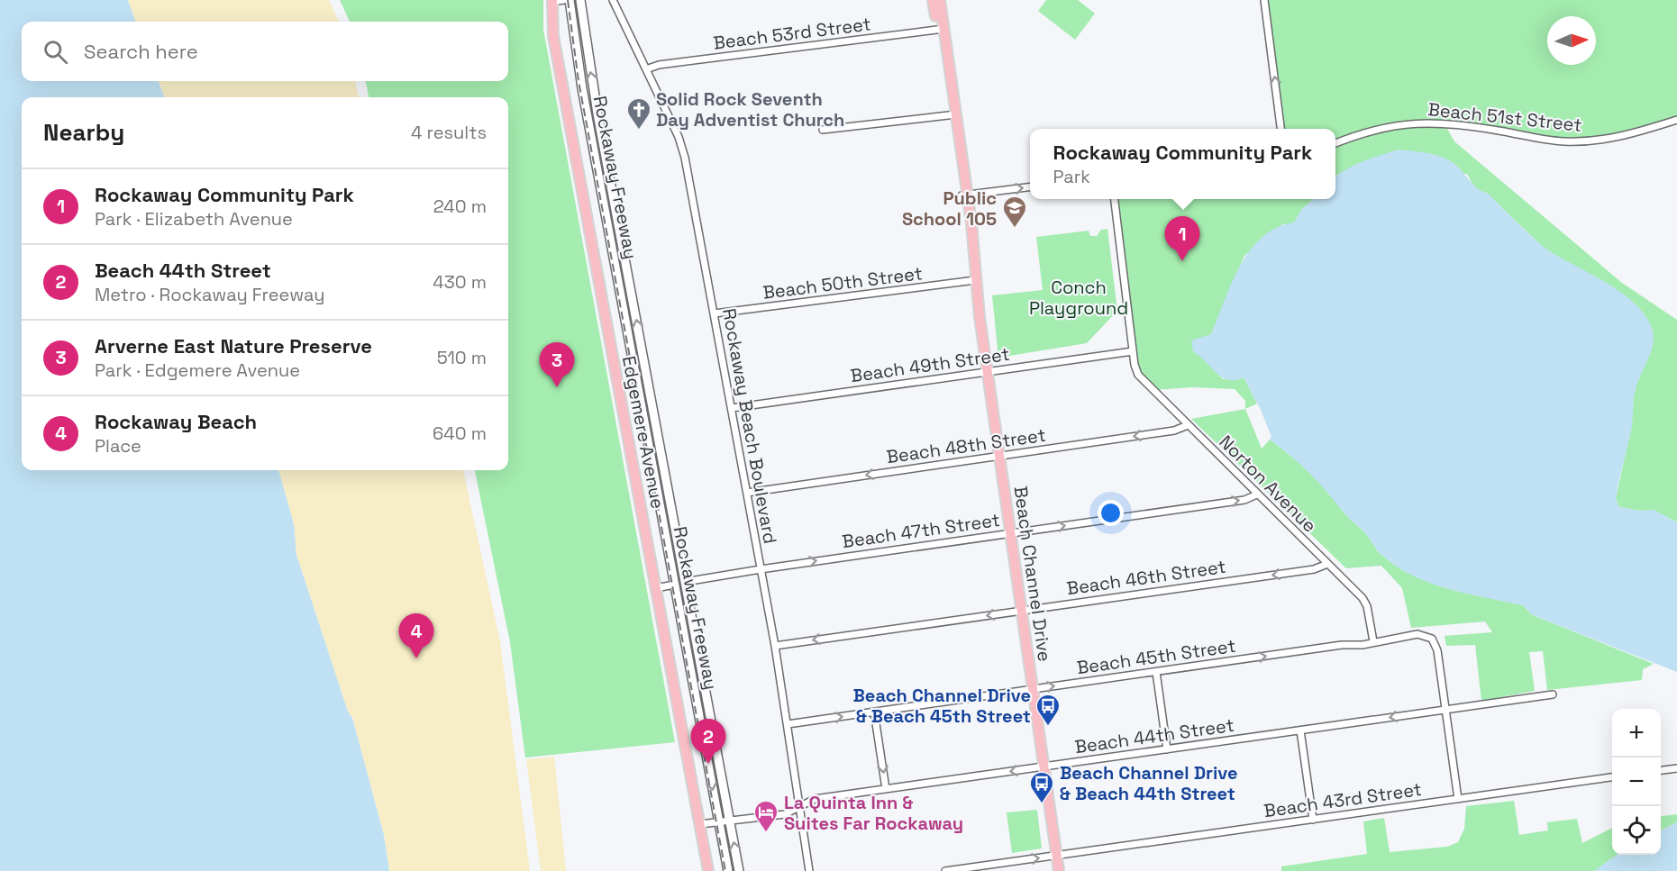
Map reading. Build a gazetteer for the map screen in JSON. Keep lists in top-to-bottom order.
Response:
{
  "streets": {
    "main road": ["Edgemere Avenue", "Beach Channel Drive"],
    "street": [
      "Beach 53rd Street",
      "Beach 51st Street",
      "Rockaway Freeway",
      "Beach 50th Street",
      "Beach 49th Street",
      "Rockaway Beach Boulevard",
      "Beach 48th Street",
      "Norton Avenue",
      "Beach 47th Street",
      "Beach 46th Street",
      "Beach 45th Street",
      "Beach 44th Street",
      "Beach 43rd Street"
    ]
  },
  "crossings": [
    ["Beach 53rd Street", "Rockaway Beach Boulevard"],
    ["Beach 53rd Street", "Beach Channel Drive"],
    ["Rockaway Freeway", "Beach 47th Street"],
    ["Rockaway Freeway", "Beach 44th Street"],
    ["Beach 50th Street", "Rockaway Beach Boulevard"],
    ["Beach 50th Street", "Beach Channel Drive"],
    ["Beach 49th Street", "Rockaway Beach Boulevard"],
    ["Beach 49th Street", "Norton Avenue"],
    ["Beach 49th Street", "Beach Channel Drive"],
    ["Rockaway Beach Boulevard", "Beach 48th Street"],
    ["Rockaway Beach Boulevard", "Beach 47th Street"],
    ["Rockaway Beach Boulevard", "Beach 46th Street"],
    ["Rockaway Beach Boulevard", "Beach 45th Street"],
    ["Rockaway Beach Boulevard", "Beach 44th Street"],
    ["Edgemere Avenue", "Beach 44th Street"],
    ["Beach 48th Street", "Norton Avenue"],
    ["Beach 48th Street", "Beach Channel Drive"],
    ["Norton Avenue", "Beach 47th Street"],
    ["Norton Avenue", "Beach 46th Street"],
    ["Norton Avenue", "Beach 45th Street"],
    ["Beach 47th Street", "Beach Channel Drive"],
    ["Beach Channel Drive", "Beach 46th Street"],
    ["Beach Channel Drive", "Beach 45th Street"],
    ["Beach Channel Drive", "Beach 44th Street"],
    ["Beach Channel Drive", "Beach 43rd Street"],
    ["Beach 45th Street", "Beach 44th Street"]
  ],
  "one_way": [
    "Beach 48th Street",
    "Beach 47th Street",
    "Beach 46th Street",
    "Beach 45th Street",
    "Beach 44th Street"
  ],
  "parks": ["Conch Playground"],
  "places": {
    "church": ["Solid Rock Seventh Day Adventist Church"],
    "school or university": ["Public School 105"],
    "bus stop": ["Beach Channel Drive & Beach 45th Street", "Beach Channel Drive & Beach 44th Street"],
    "hotel": ["La Quinta Inn & Suites Far Rockaway"]
  },
  "north": "right",
  "page": {
    "search": "Search here",
    "heading": ["Nearby", "4 results"],
    "popup": ["Rockaway Community Park", "Park"],
    "list": [
      {
        "mark": "1",
        "name": "Rockaway Community Park",
        "note": "Park · Elizabeth Avenue",
        "value": "240 m"
      },
      {
        "mark": "2",
        "name": "Beach 44th Street",
        "note": "Metro · Rockaway Freeway",
        "value": "430 m"
      },
      {
        "mark": "3",
        "name": "Arverne East Nature Preserve",
        "note": "Park · Edgemere Avenue",
        "value": "510 m"
      },
      {
        "mark": "4",
        "name": "Rockaway Beach",
        "note": "Place",
        "value": "640 m"
      }
    ],
    "pins": [
      "1",
      "3",
      "4",
      "2"
    ],
    "map_buttons": ["+", "−"]
  }
}
